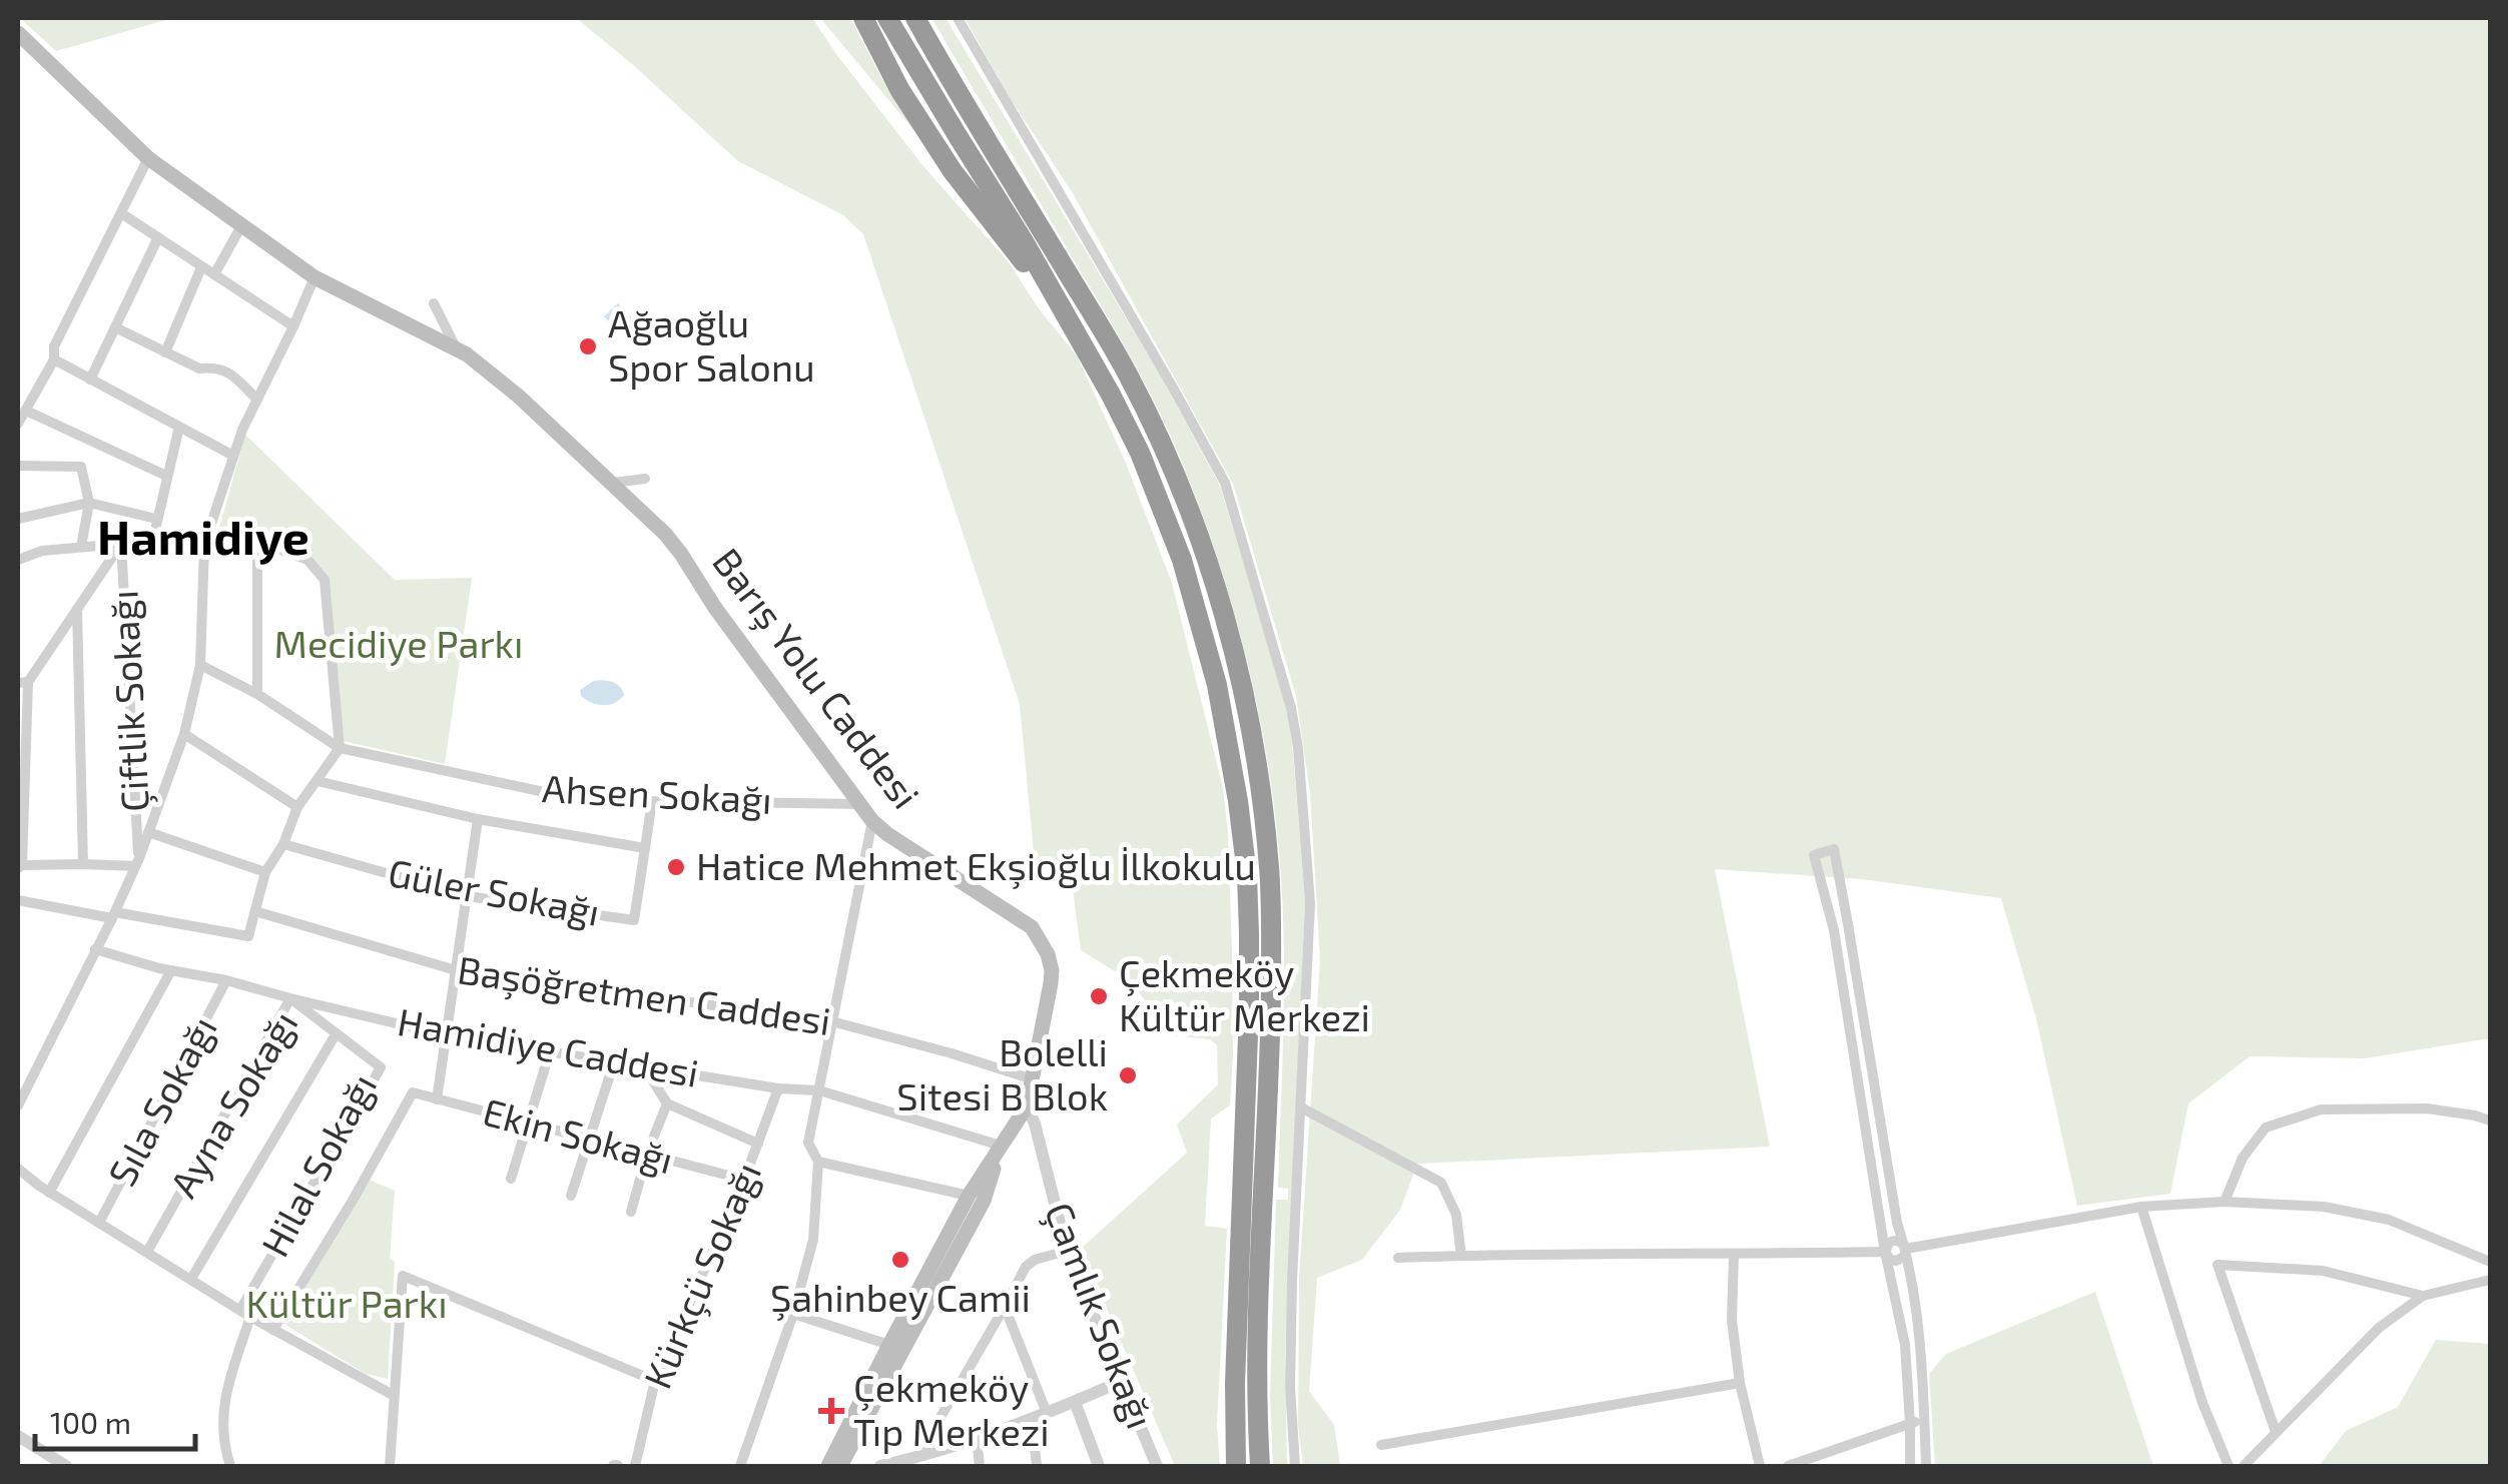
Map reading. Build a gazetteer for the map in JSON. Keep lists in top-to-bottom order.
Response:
{
  "streets": {
    "main road": ["Barış Yolu Caddesi"],
    "street": [
      "Çiftlik Sokağı",
      "Ahsen Sokağı",
      "Güler Sokağı",
      "Başöğretmen Caddesi",
      "Hamidiye Caddesi",
      "Sıla Sokağı",
      "Ayna Sokağı",
      "Ekin Sokağı",
      "Hilal Sokağı",
      "Kürkçü Sokağı",
      "Çamlık Sokağı"
    ]
  },
  "crossings": [
    ["Barış Yolu Caddesi", "Ahsen Sokağı"],
    ["Barış Yolu Caddesi", "Başöğretmen Caddesi"],
    ["Hamidiye Caddesi", "Sıla Sokağı"],
    ["Hamidiye Caddesi", "Ayna Sokağı"],
    ["Hamidiye Caddesi", "Kürkçü Sokağı"],
    ["Ayna Sokağı", "Hilal Sokağı"],
    ["Ekin Sokağı", "Kürkçü Sokağı"]
  ],
  "districts": ["Hamidiye"],
  "parks": ["Mecidiye Parkı", "Kültür Parkı"],
  "places": {
    "other": [
      "Ağaoğlu Spor Salonu",
      "Hatice Mehmet Ekşioğlu İlkokulu",
      "Çekmeköy Kültür Merkezi",
      "Bolelli Sitesi B Blok",
      "Şahinbey Camii"
    ],
    "health": ["Çekmeköy Tıp Merkezi"]
  },
  "scale_bar": "100 m"
}
